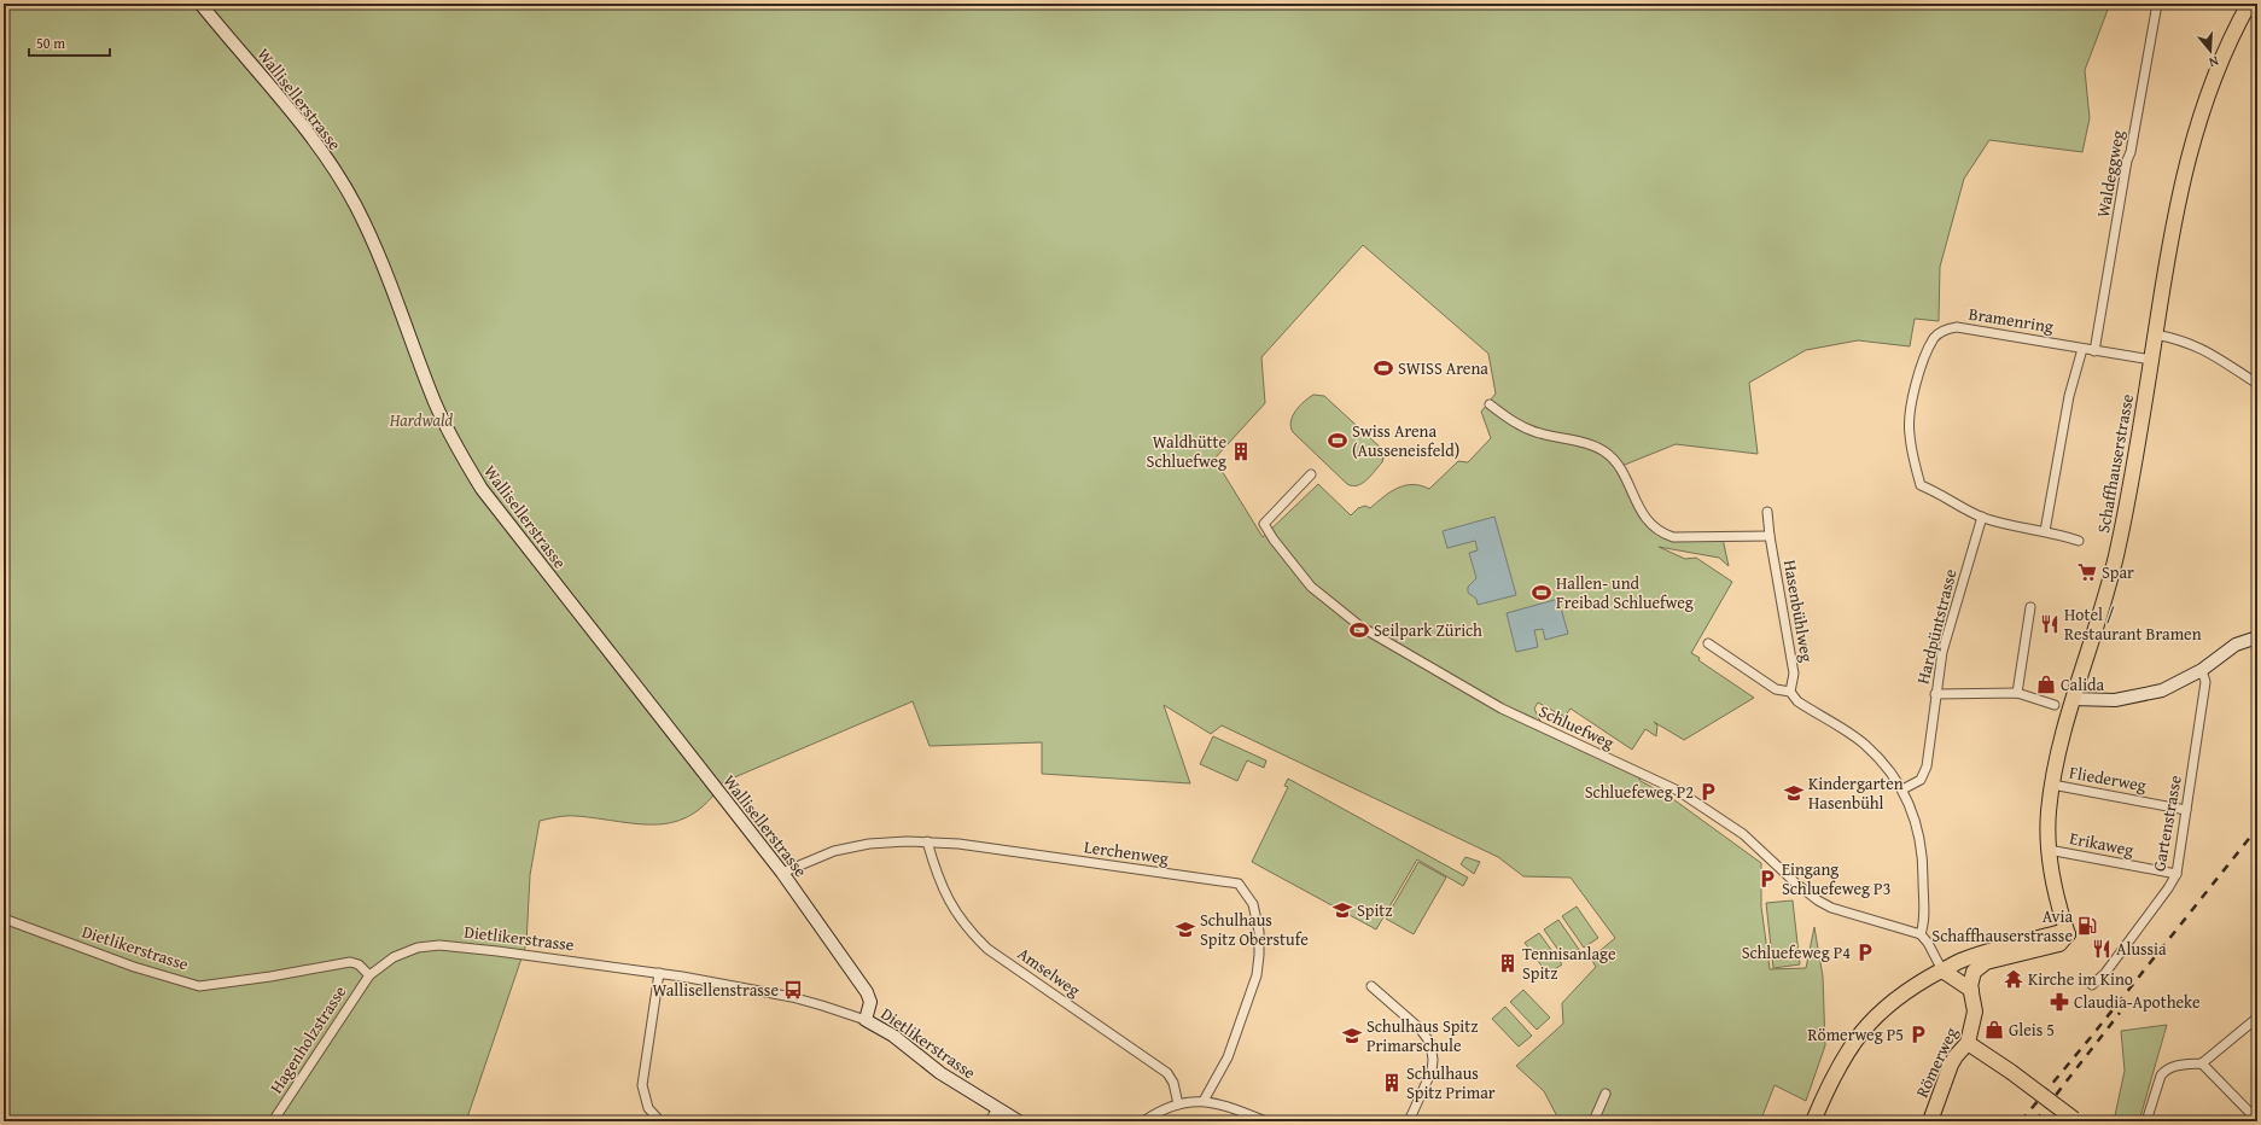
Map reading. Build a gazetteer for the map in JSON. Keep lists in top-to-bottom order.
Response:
{
  "streets": {
    "main road": ["Schaffhauserstrasse", "Römerweg"],
    "street": [
      "Wallisellerstrasse",
      "Waldeggweg",
      "Bramenring",
      "Hasenbühlweg",
      "Hardpüntstrasse",
      "Schluefweg",
      "Fliederweg",
      "Gartenstrasse",
      "Erikaweg",
      "Lerchenweg",
      "Dietlikerstrasse",
      "Amselweg",
      "Hagenholzstrasse"
    ]
  },
  "crossings": [
    ["Wallisellerstrasse", "Lerchenweg"],
    ["Wallisellerstrasse", "Dietlikerstrasse"],
    ["Waldeggweg", "Bramenring"],
    ["Bramenring", "Schaffhauserstrasse"],
    ["Bramenring", "Hardpüntstrasse"],
    ["Schaffhauserstrasse", "Fliederweg"],
    ["Schaffhauserstrasse", "Erikaweg"],
    ["Schaffhauserstrasse", "Römerweg"],
    ["Fliederweg", "Gartenstrasse"],
    ["Gartenstrasse", "Erikaweg"],
    ["Lerchenweg", "Amselweg"],
    ["Dietlikerstrasse", "Hagenholzstrasse"]
  ],
  "parks": ["Hardwald"],
  "places": {
    "sports": [
      "SWISS Arena",
      "Swiss Arena (Ausseneisfeld)",
      "Hallen- und Freibad Schluefweg",
      "Seilpark Zürich"
    ],
    "building": ["Waldhütte Schluefweg", "Tennisanlage Spitz", "Schulhaus Spitz Primar"],
    "supermarket": ["Spar"],
    "restaurant": ["Hotel / Restaurant Bramen", "Alussia"],
    "shop": ["Calida", "Gleis 5"],
    "parking": [
      "Schluefeweg P2",
      "Eingang Schluefeweg P3",
      "Schluefeweg P4",
      "Römerweg P5"
    ],
    "school or university": [
      "Kindergarten Hasenbühl",
      "Spitz",
      "Schulhaus Spitz Oberstufe",
      "Schulhaus Spitz Primarschule"
    ],
    "fuel station": ["Avia Schaffhauserstrasse"],
    "temple": ["Kirche im Kino"],
    "bus stop": ["Wallisellenstrasse"],
    "pharmacy": ["Claudia-Apotheke"]
  },
  "scale_bar": "50 m",
  "north": "bottom"
}
